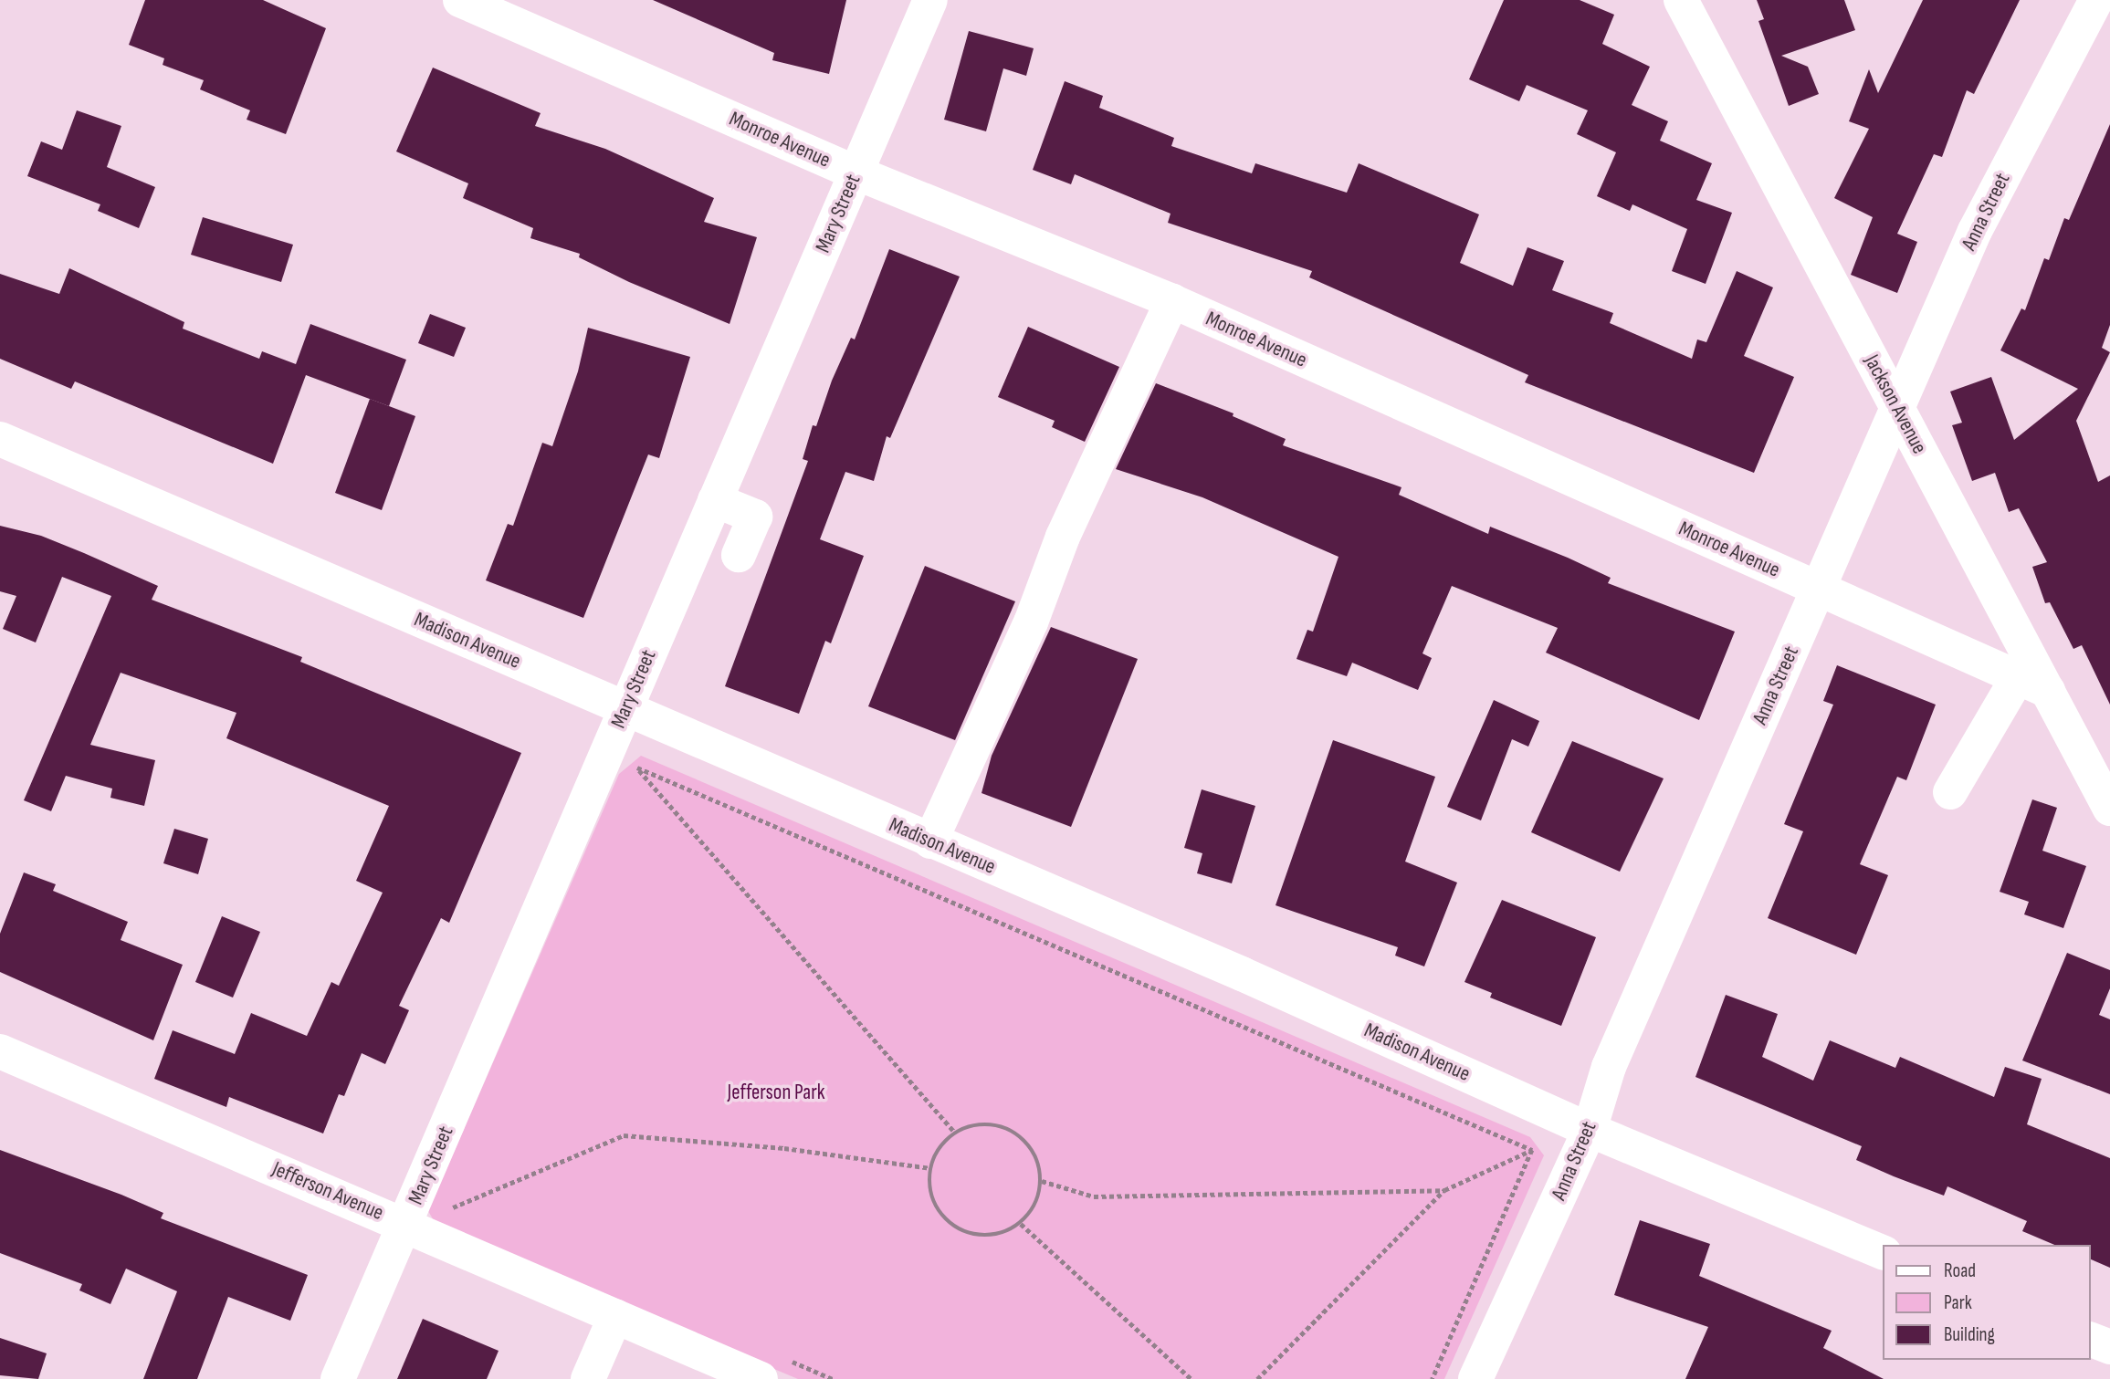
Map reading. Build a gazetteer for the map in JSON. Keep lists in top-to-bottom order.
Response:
{
  "streets": {
    "street": [
      "Monroe Avenue",
      "Anna Street",
      "Mary Street",
      "Jackson Avenue",
      "Madison Avenue",
      "Jefferson Avenue"
    ]
  },
  "crossings": [
    ["Monroe Avenue", "Anna Street"],
    ["Monroe Avenue", "Mary Street"],
    ["Monroe Avenue", "Jackson Avenue"],
    ["Anna Street", "Jackson Avenue"],
    ["Anna Street", "Madison Avenue"],
    ["Mary Street", "Madison Avenue"],
    ["Mary Street", "Jefferson Avenue"]
  ],
  "parks": ["Jefferson Park"],
  "legend": ["Road", "Park", "Building"]
}
